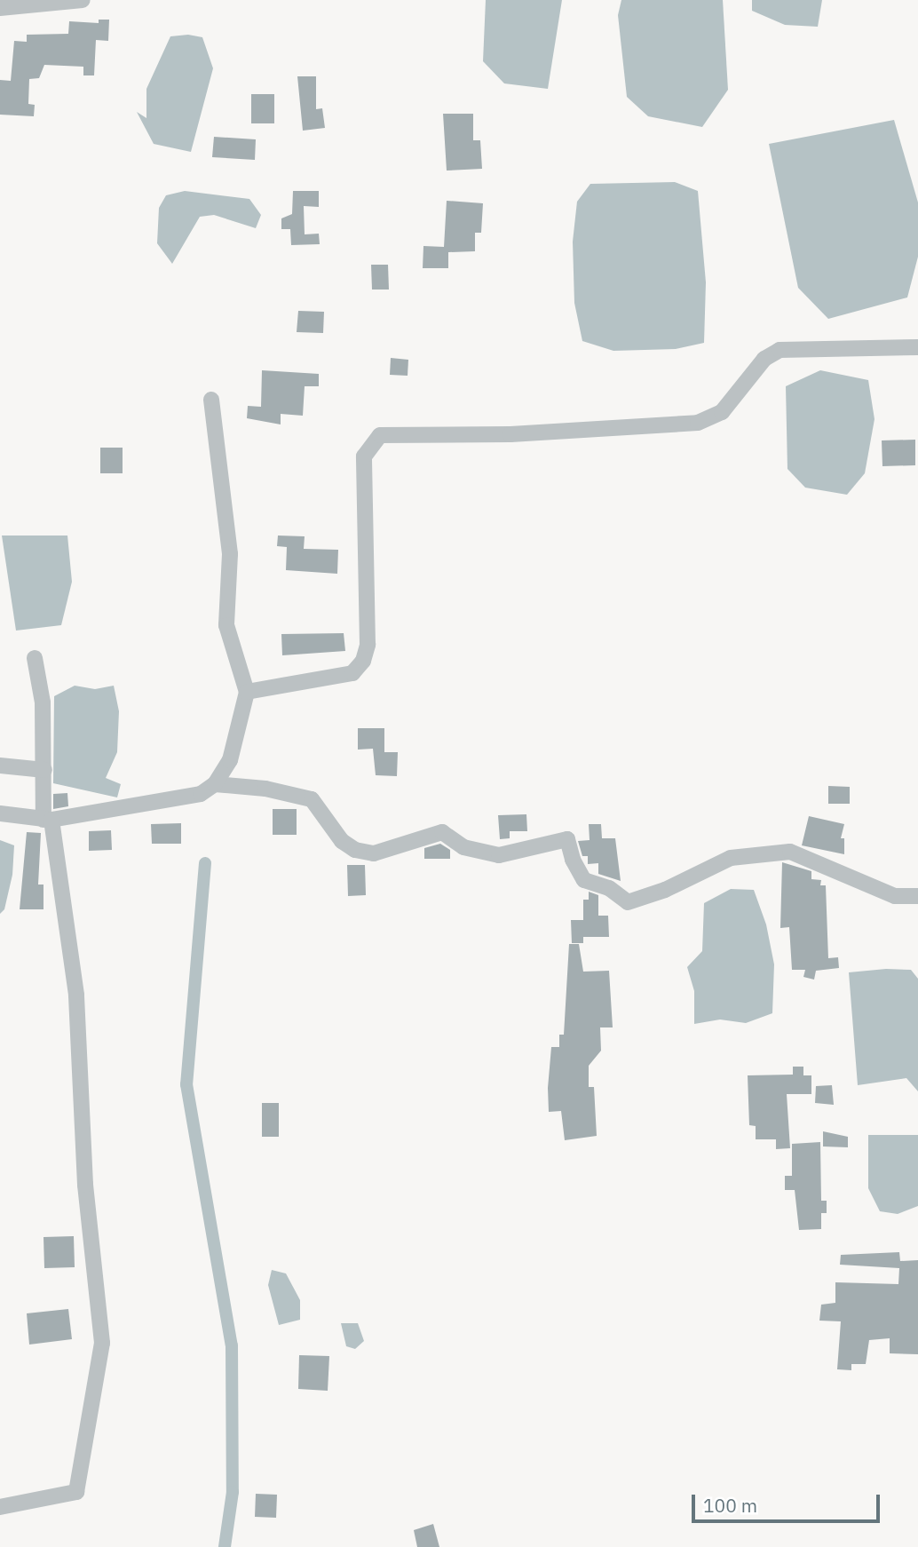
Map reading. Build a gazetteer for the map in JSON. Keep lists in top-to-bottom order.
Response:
{
  "scale_bar": "100 m"
}
